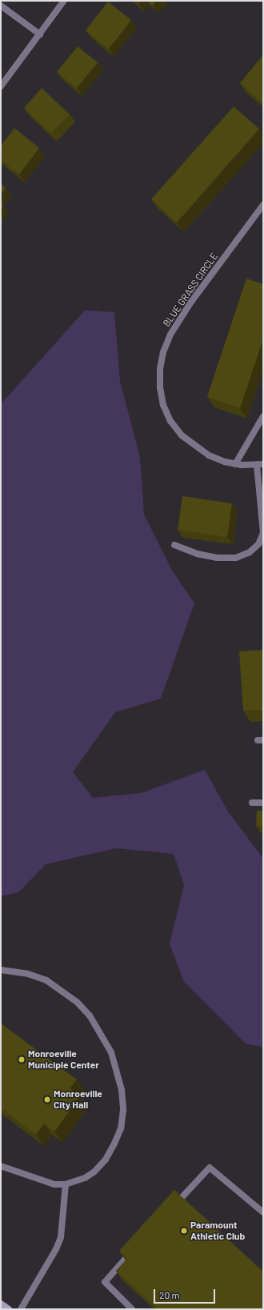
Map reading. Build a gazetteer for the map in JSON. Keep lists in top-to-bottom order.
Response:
{
  "streets": {
    "street": ["BLUE GRASS CIRCLE"]
  },
  "places": ["Monroeville Municiple Center", "Monroeville City Hall", "Paramount Athletic Club"],
  "scale_bar": "20 m"
}
